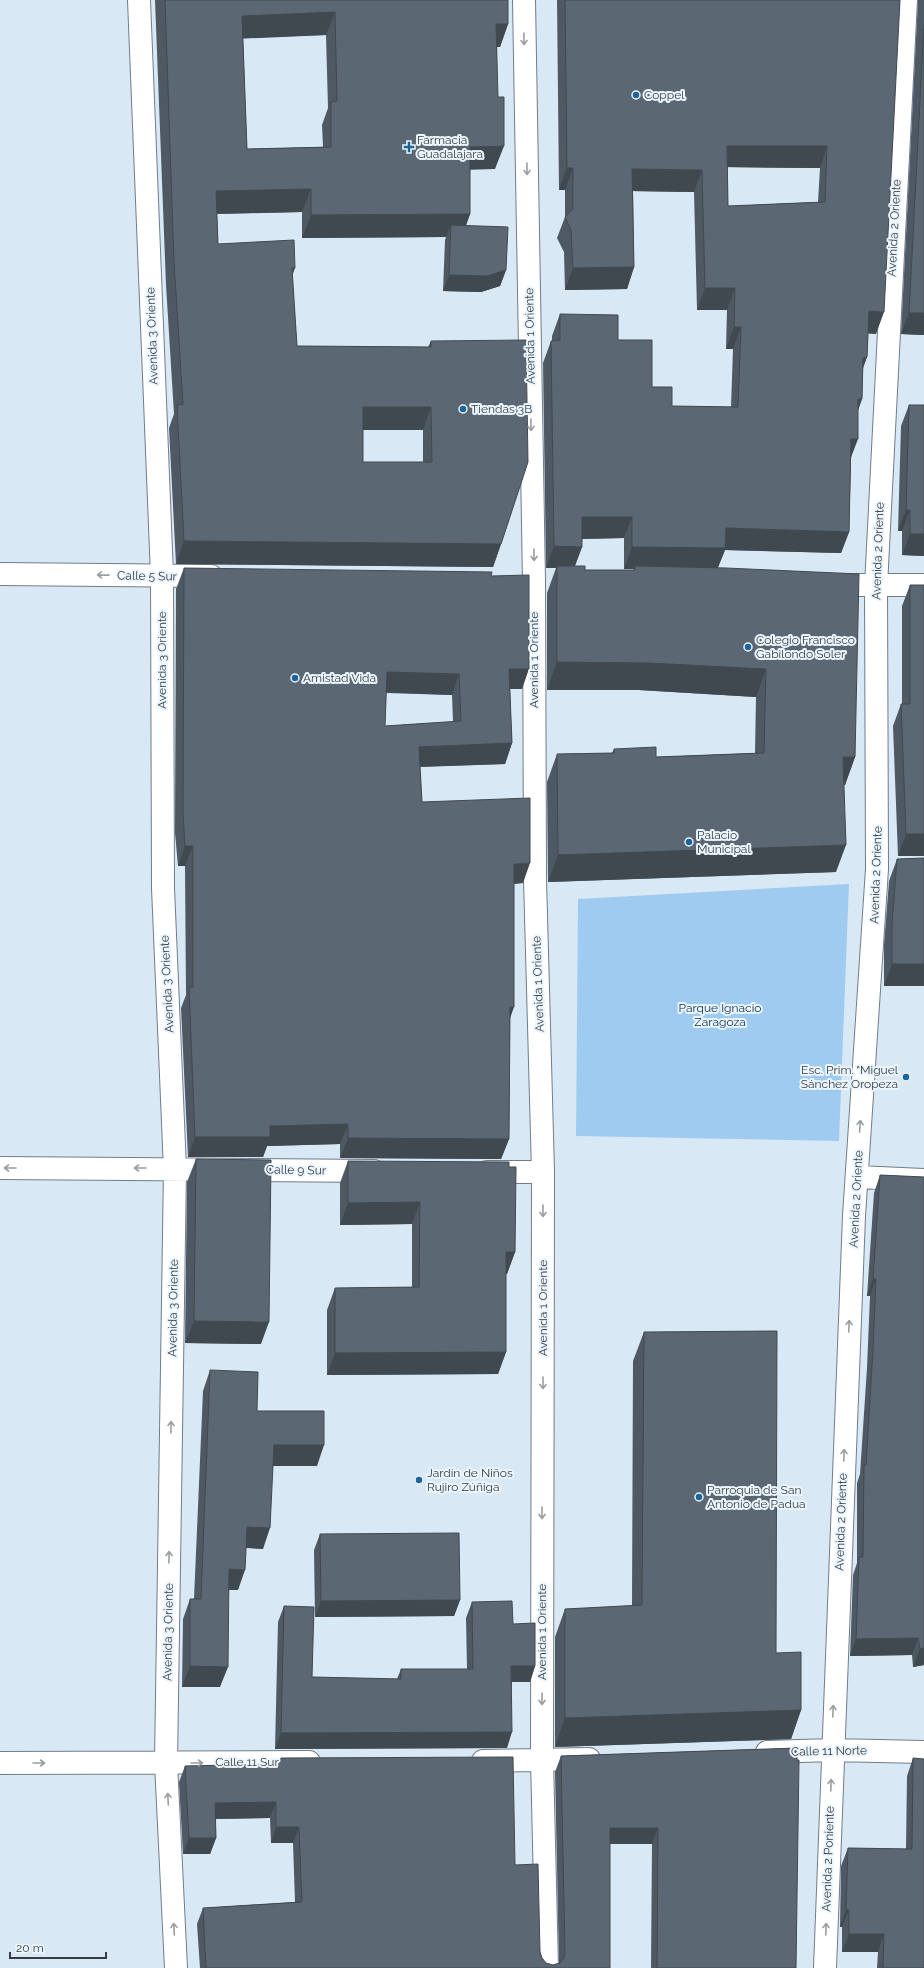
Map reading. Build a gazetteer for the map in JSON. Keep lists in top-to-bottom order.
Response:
{
  "streets": {
    "street": [
      "Avenida 2 Oriente",
      "Avenida 3 Oriente",
      "Avenida 1 Oriente",
      "Calle 5 Sur",
      "Calle 9 Sur",
      "Calle 11 Norte",
      "Calle 11 Sur",
      "Avenida 2 Poniente"
    ]
  },
  "crossings": [
    ["Avenida 2 Oriente", "Calle 11 Norte"],
    ["Avenida 2 Oriente", "Avenida 2 Poniente"],
    ["Avenida 3 Oriente", "Calle 5 Sur"],
    ["Avenida 3 Oriente", "Calle 9 Sur"],
    ["Avenida 3 Oriente", "Calle 11 Sur"],
    ["Calle 11 Norte", "Avenida 2 Poniente"]
  ],
  "one_way": [
    "Avenida 2 Oriente",
    "Avenida 3 Oriente",
    "Avenida 1 Oriente",
    "Calle 5 Sur",
    "Calle 9 Sur",
    "Calle 11 Sur",
    "Avenida 2 Poniente"
  ],
  "parks": ["Parque Ignacio Zaragoza"],
  "places": {
    "other": [
      "Coppel",
      "Tiendas 3B",
      "Colegio Francisco Gabilondo Soler",
      "Amistad Vida",
      "Palacio Municipal",
      "Esc. Prim. \"Miguel Sánchez Oropeza",
      "Jardín de Niños Rujiro Zúñiga",
      "Parroquia de San Antonio de Padua"
    ],
    "health": ["Farmacia Guadalajara"]
  },
  "scale_bar": "20 m"
}
